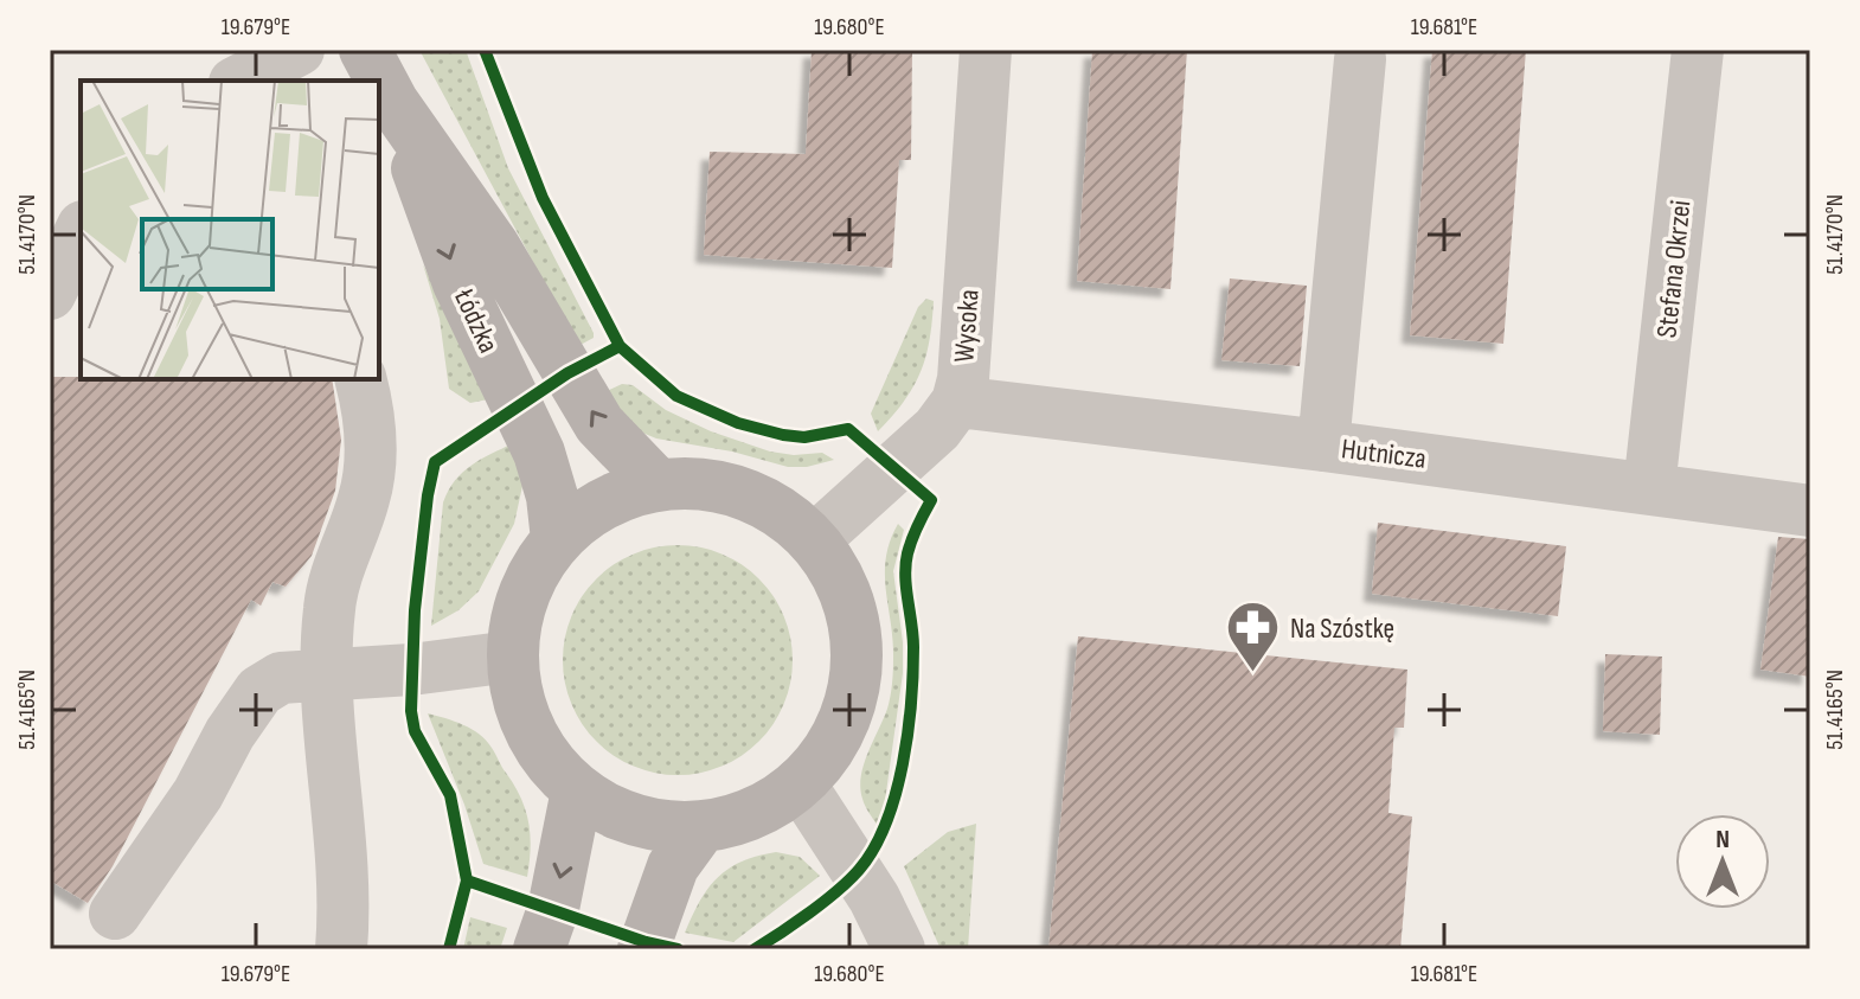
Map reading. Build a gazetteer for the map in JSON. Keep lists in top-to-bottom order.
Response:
{
  "streets": {
    "main road": ["Łódzka"],
    "street": ["Stefana Okrzei", "Wysoka", "Hutnicza"]
  },
  "crossings": [
    ["Stefana Okrzei", "Hutnicza"],
    ["Wysoka", "Hutnicza"]
  ],
  "places": {
    "pharmacy": ["Na Szóstkę"]
  },
  "north": "top",
  "coordinates": [
    "19.679°E",
    "19.680°E",
    "19.681°E",
    "51.4170°N",
    "51.4165°N"
  ]
}
